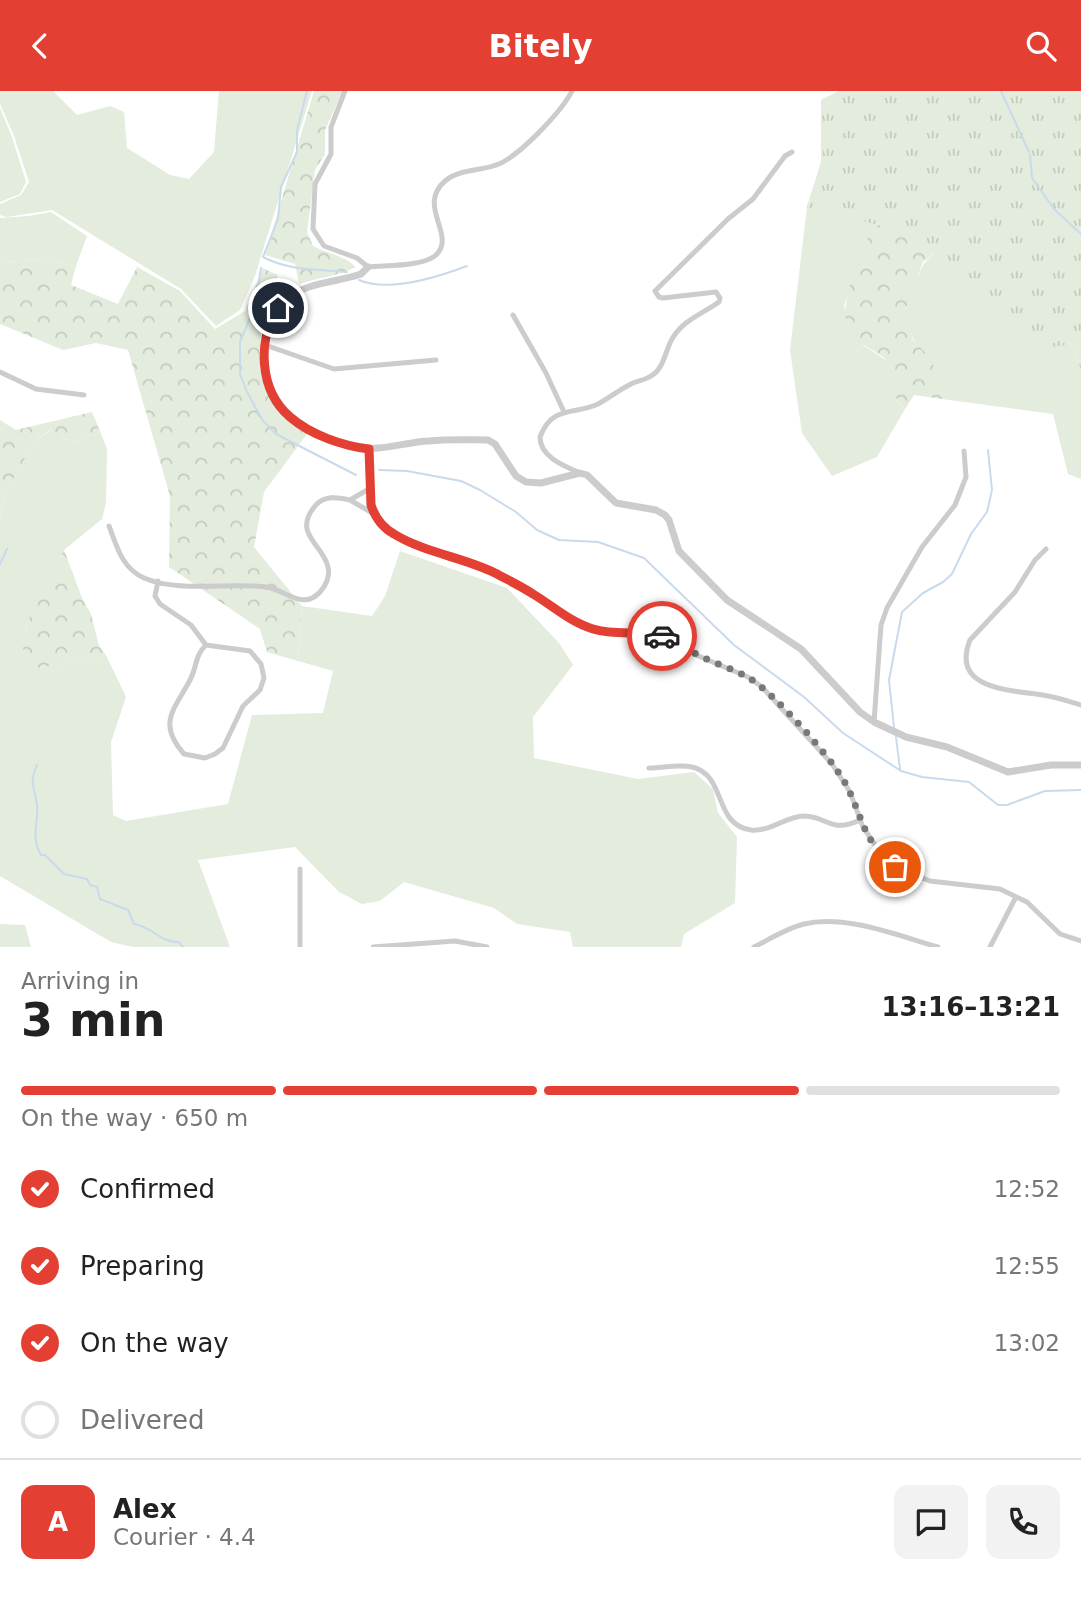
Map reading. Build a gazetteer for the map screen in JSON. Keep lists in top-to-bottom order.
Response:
{
  "page": {
    "header": "Bitely",
    "heading": ["3 min", "Arriving in", "13:16–13:21"],
    "panel": ["Alex", "Courier · 4.4"],
    "bar": "On the way · 650 m",
    "list": [
      ["Confirmed", "12:52"],
      ["Preparing", "12:55"],
      ["On the way", "13:02"],
      "Delivered"
    ],
    "round": "A"
  }
}
